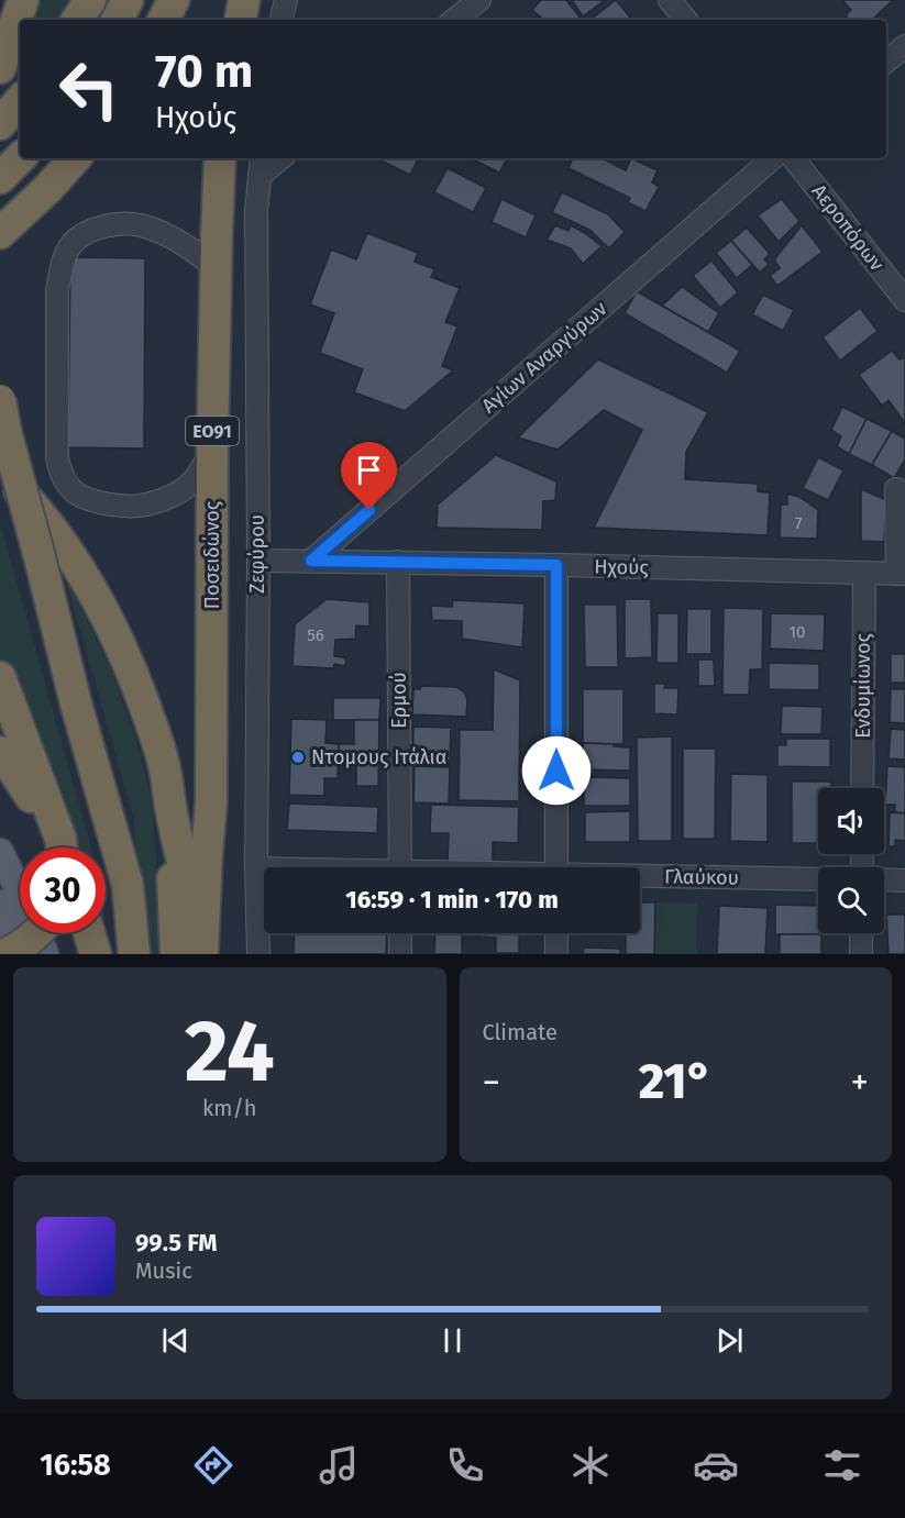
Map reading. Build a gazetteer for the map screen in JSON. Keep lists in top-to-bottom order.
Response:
{
  "streets": {
    "highway": ["ΕΟ91", "Ποσειδώνος"],
    "street": [
      "Αεροπόρων",
      "Αγίων Αναργύρων",
      "Ζεφύρου",
      "Ηχούς",
      "Ενδυμίωνος",
      "Ερμού",
      "Γλαύκου"
    ]
  },
  "crossings": [
    ["Αγίων Αναργύρων", "Ηχούς"],
    ["Ζεφύρου", "Ηχούς"],
    ["Ζεφύρου", "Γλαύκου"],
    ["Ηχούς", "Ενδυμίωνος"],
    ["Ηχούς", "Ερμού"]
  ],
  "places": ["Ντομους Ιτάλια"],
  "house_numbers": ["7", "10", "56"],
  "page": {
    "turn": ["70 m", "Ηχούς"],
    "limit": "30",
    "trip": "16:59 · 1 min · 170 m",
    "tile": [
      ["24", "km/h"],
      "Climate"
    ],
    "heat": ["−", "21°", "+"],
    "song": ["99.5 FM", "Music"],
    "tabs": "16:58"
  }
}
